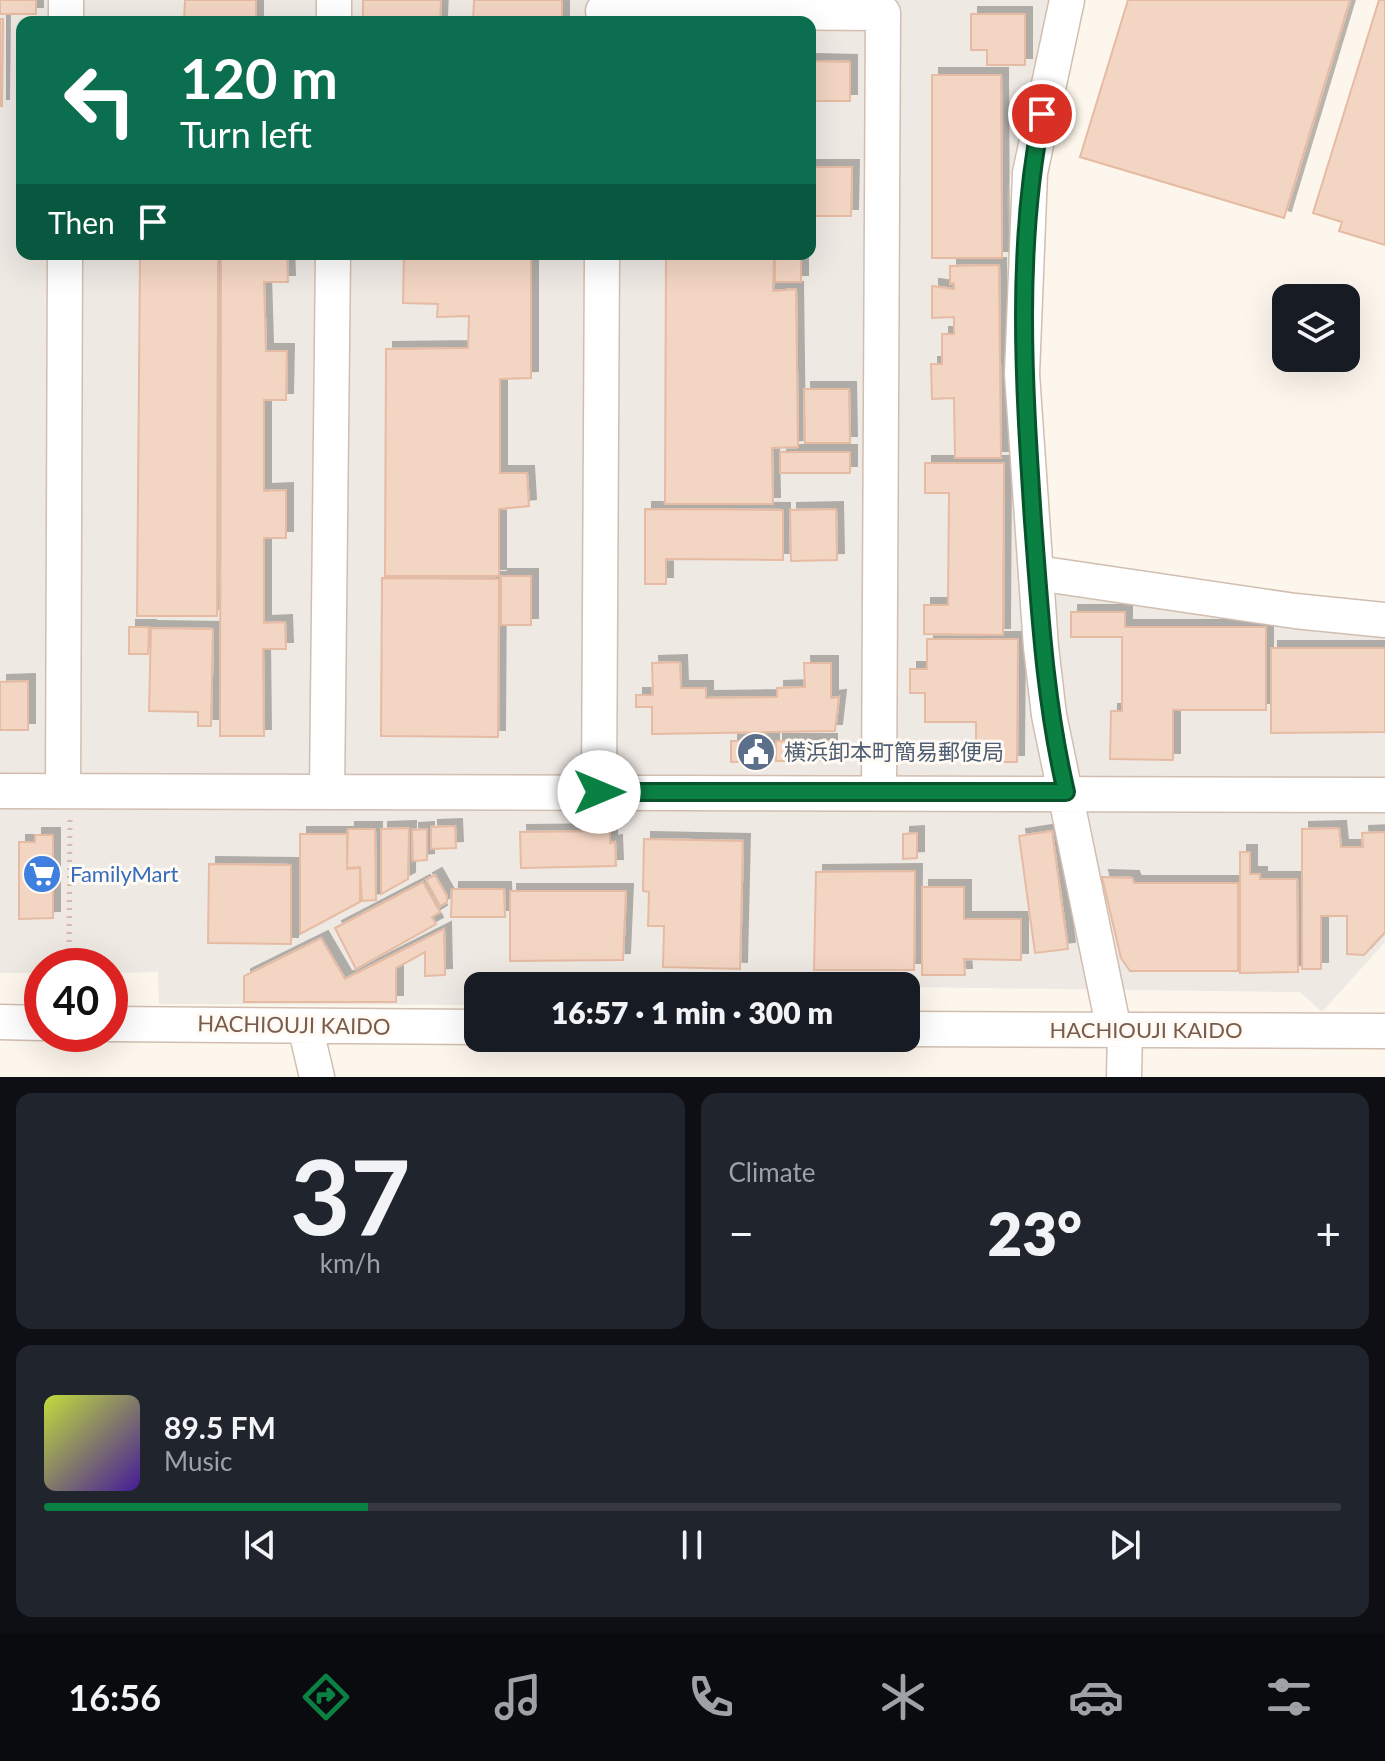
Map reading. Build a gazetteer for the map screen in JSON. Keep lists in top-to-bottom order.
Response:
{
  "streets": {
    "street": ["HACHIOUJI KAIDO"]
  },
  "places": {
    "public building": ["横浜卸本町簡易郵便局"],
    "supermarket": ["FamilyMart"]
  },
  "page": {
    "turn": ["120 m", "Turn left"],
    "then": "Then",
    "limit": "40",
    "trip": "16:57 · 1 min · 300 m",
    "tile": [
      ["37", "km/h"],
      "Climate"
    ],
    "heat": ["−", "23°", "+"],
    "song": ["89.5 FM", "Music"],
    "tabs": "16:56"
  }
}
